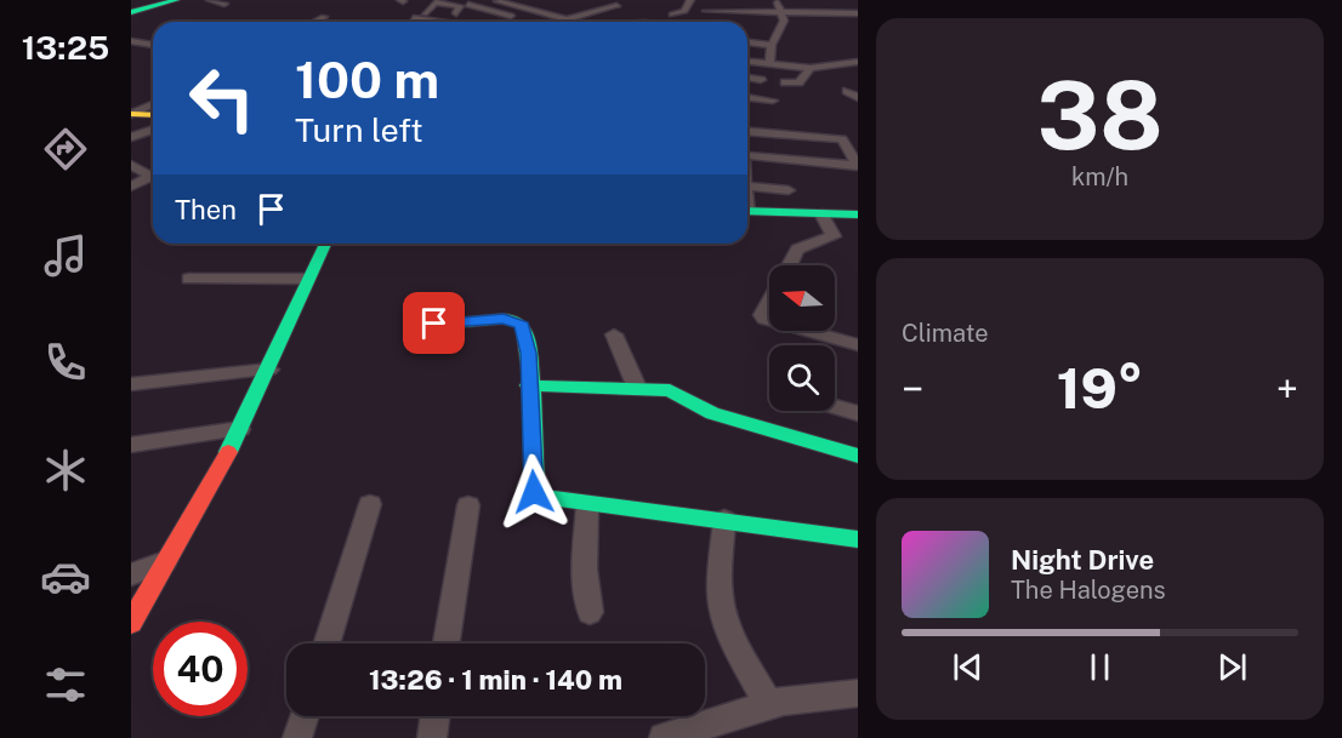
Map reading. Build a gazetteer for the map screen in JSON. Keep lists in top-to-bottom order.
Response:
{
  "north": "left",
  "page": {
    "tabs": "13:25",
    "tile": [
      ["38", "km/h"],
      "Climate"
    ],
    "turn": ["100 m", "Turn left"],
    "then": "Then",
    "heat": ["−", "19°", "+"],
    "song": ["Night Drive", "The Halogens"],
    "limit": "40",
    "trip": "13:26 · 1 min · 140 m"
  }
}
